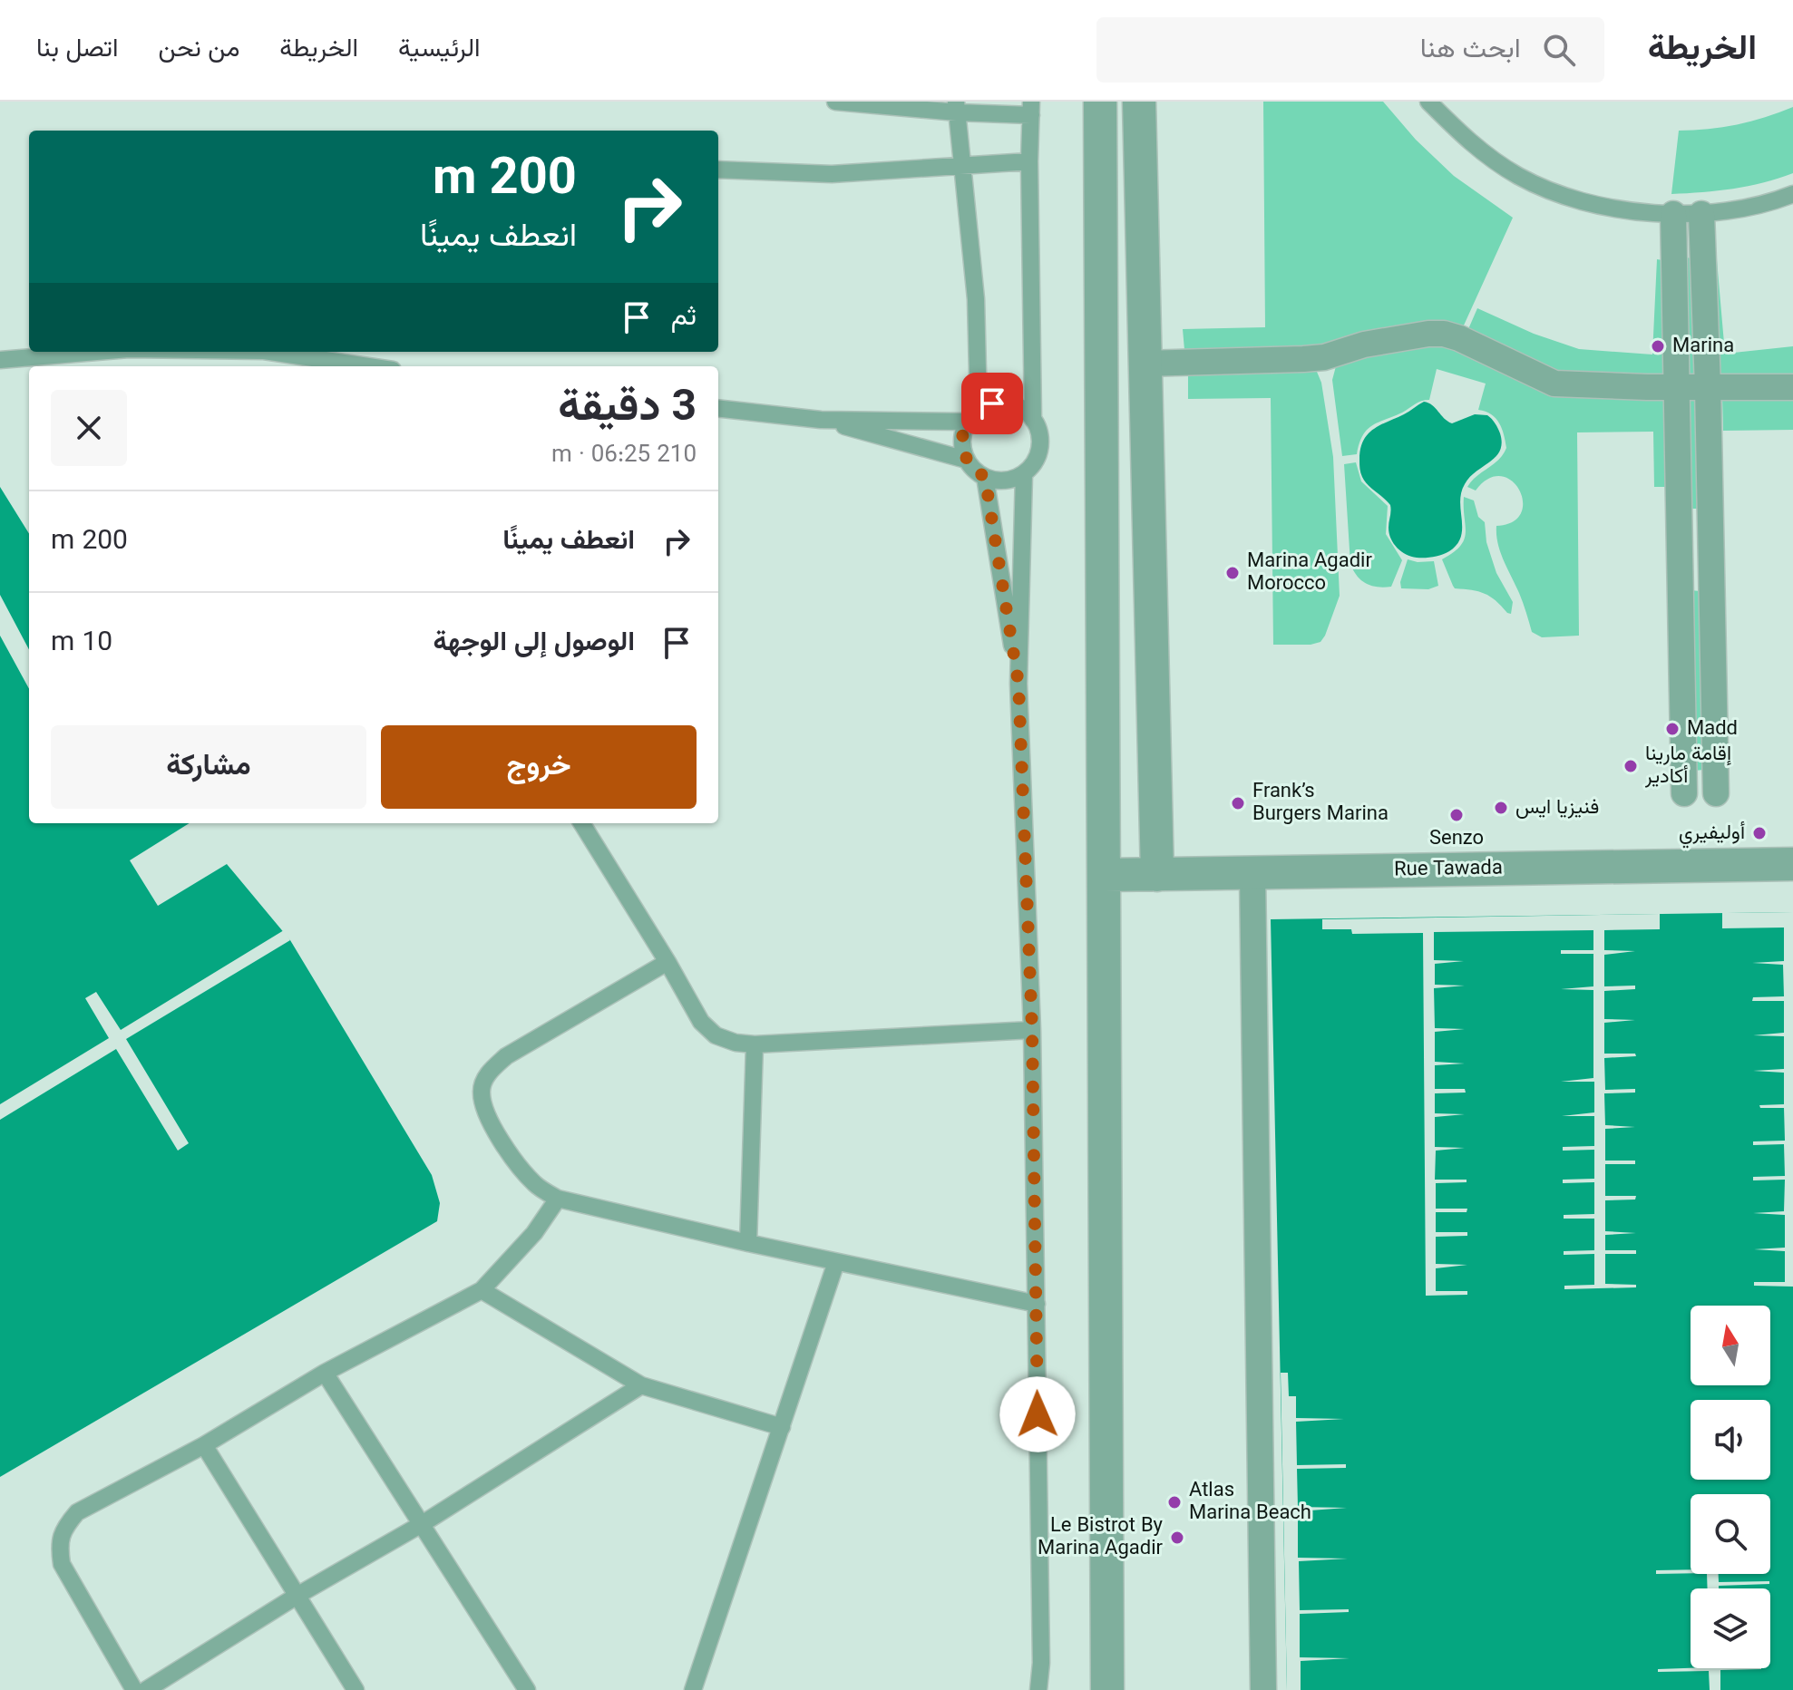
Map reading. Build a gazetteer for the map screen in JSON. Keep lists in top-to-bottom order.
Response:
{
  "streets": {
    "street": ["Rue Tawada"]
  },
  "places": [
    "Marina",
    "Marina Agadir Morocco",
    "Madd",
    "إقامة مارينا أكادير",
    "Frank’s Burgers Marina",
    "فنيزيا ايس",
    "Senzo",
    "أوليفيري",
    "Atlas Marina Beach",
    "Le Bistrot By Marina Agadir"
  ],
  "north": "top",
  "page": {
    "header": "الخريطة",
    "search": "ابحث هنا",
    "nav": [
      "الرئيسية",
      "الخريطة",
      "من نحن",
      "اتصل بنا"
    ],
    "turn": ["200 m", "انعطف يمينًا"],
    "then": "ثم",
    "heading": ["3 دقيقة", "210 m · 06:25"],
    "list": [
      {
        "name": "انعطف يمينًا",
        "value": "200 m"
      },
      {
        "name": "الوصول إلى الوجهة",
        "value": "10 m"
      }
    ],
    "buttons": ["خروج", "مشاركة"]
  }
}
